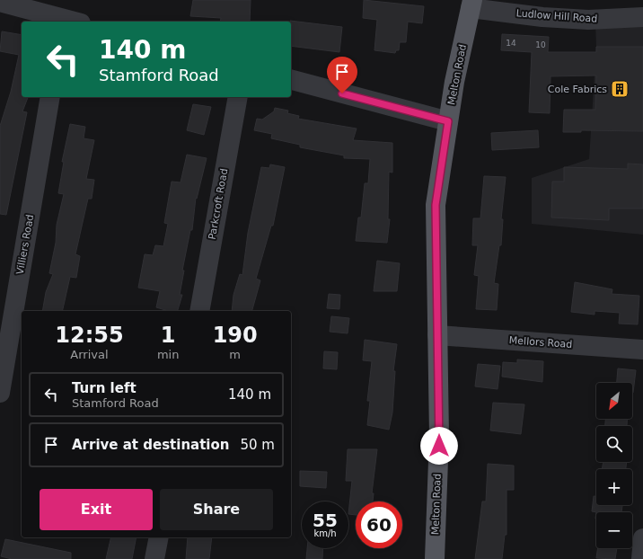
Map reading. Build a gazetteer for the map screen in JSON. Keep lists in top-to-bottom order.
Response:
{
  "streets": {
    "main road": ["Melton Road"],
    "street": [
      "Ludlow Hill Road",
      "Parkcroft Road",
      "Villiers Road",
      "Mellors Road"
    ]
  },
  "crossings": [
    ["Ludlow Hill Road", "Melton Road"],
    ["Melton Road", "Mellors Road"]
  ],
  "places": {
    "building": ["Cole Fabrics"]
  },
  "house_numbers": ["14", "10"],
  "north": "bottom left",
  "page": {
    "turn": ["140 m", "Stamford Road"],
    "eta": [
      "12:55",
      "Arrival",
      "1",
      "min",
      "190",
      "m"
    ],
    "list": [
      {
        "name": "Turn left",
        "note": "Stamford Road",
        "value": "140 m"
      },
      {
        "name": "Arrive at destination",
        "value": "50 m"
      }
    ],
    "map_buttons": ["+", "−"],
    "buttons": ["Exit", "Share"],
    "speed": "55 km/h",
    "limit": "60"
  }
}
